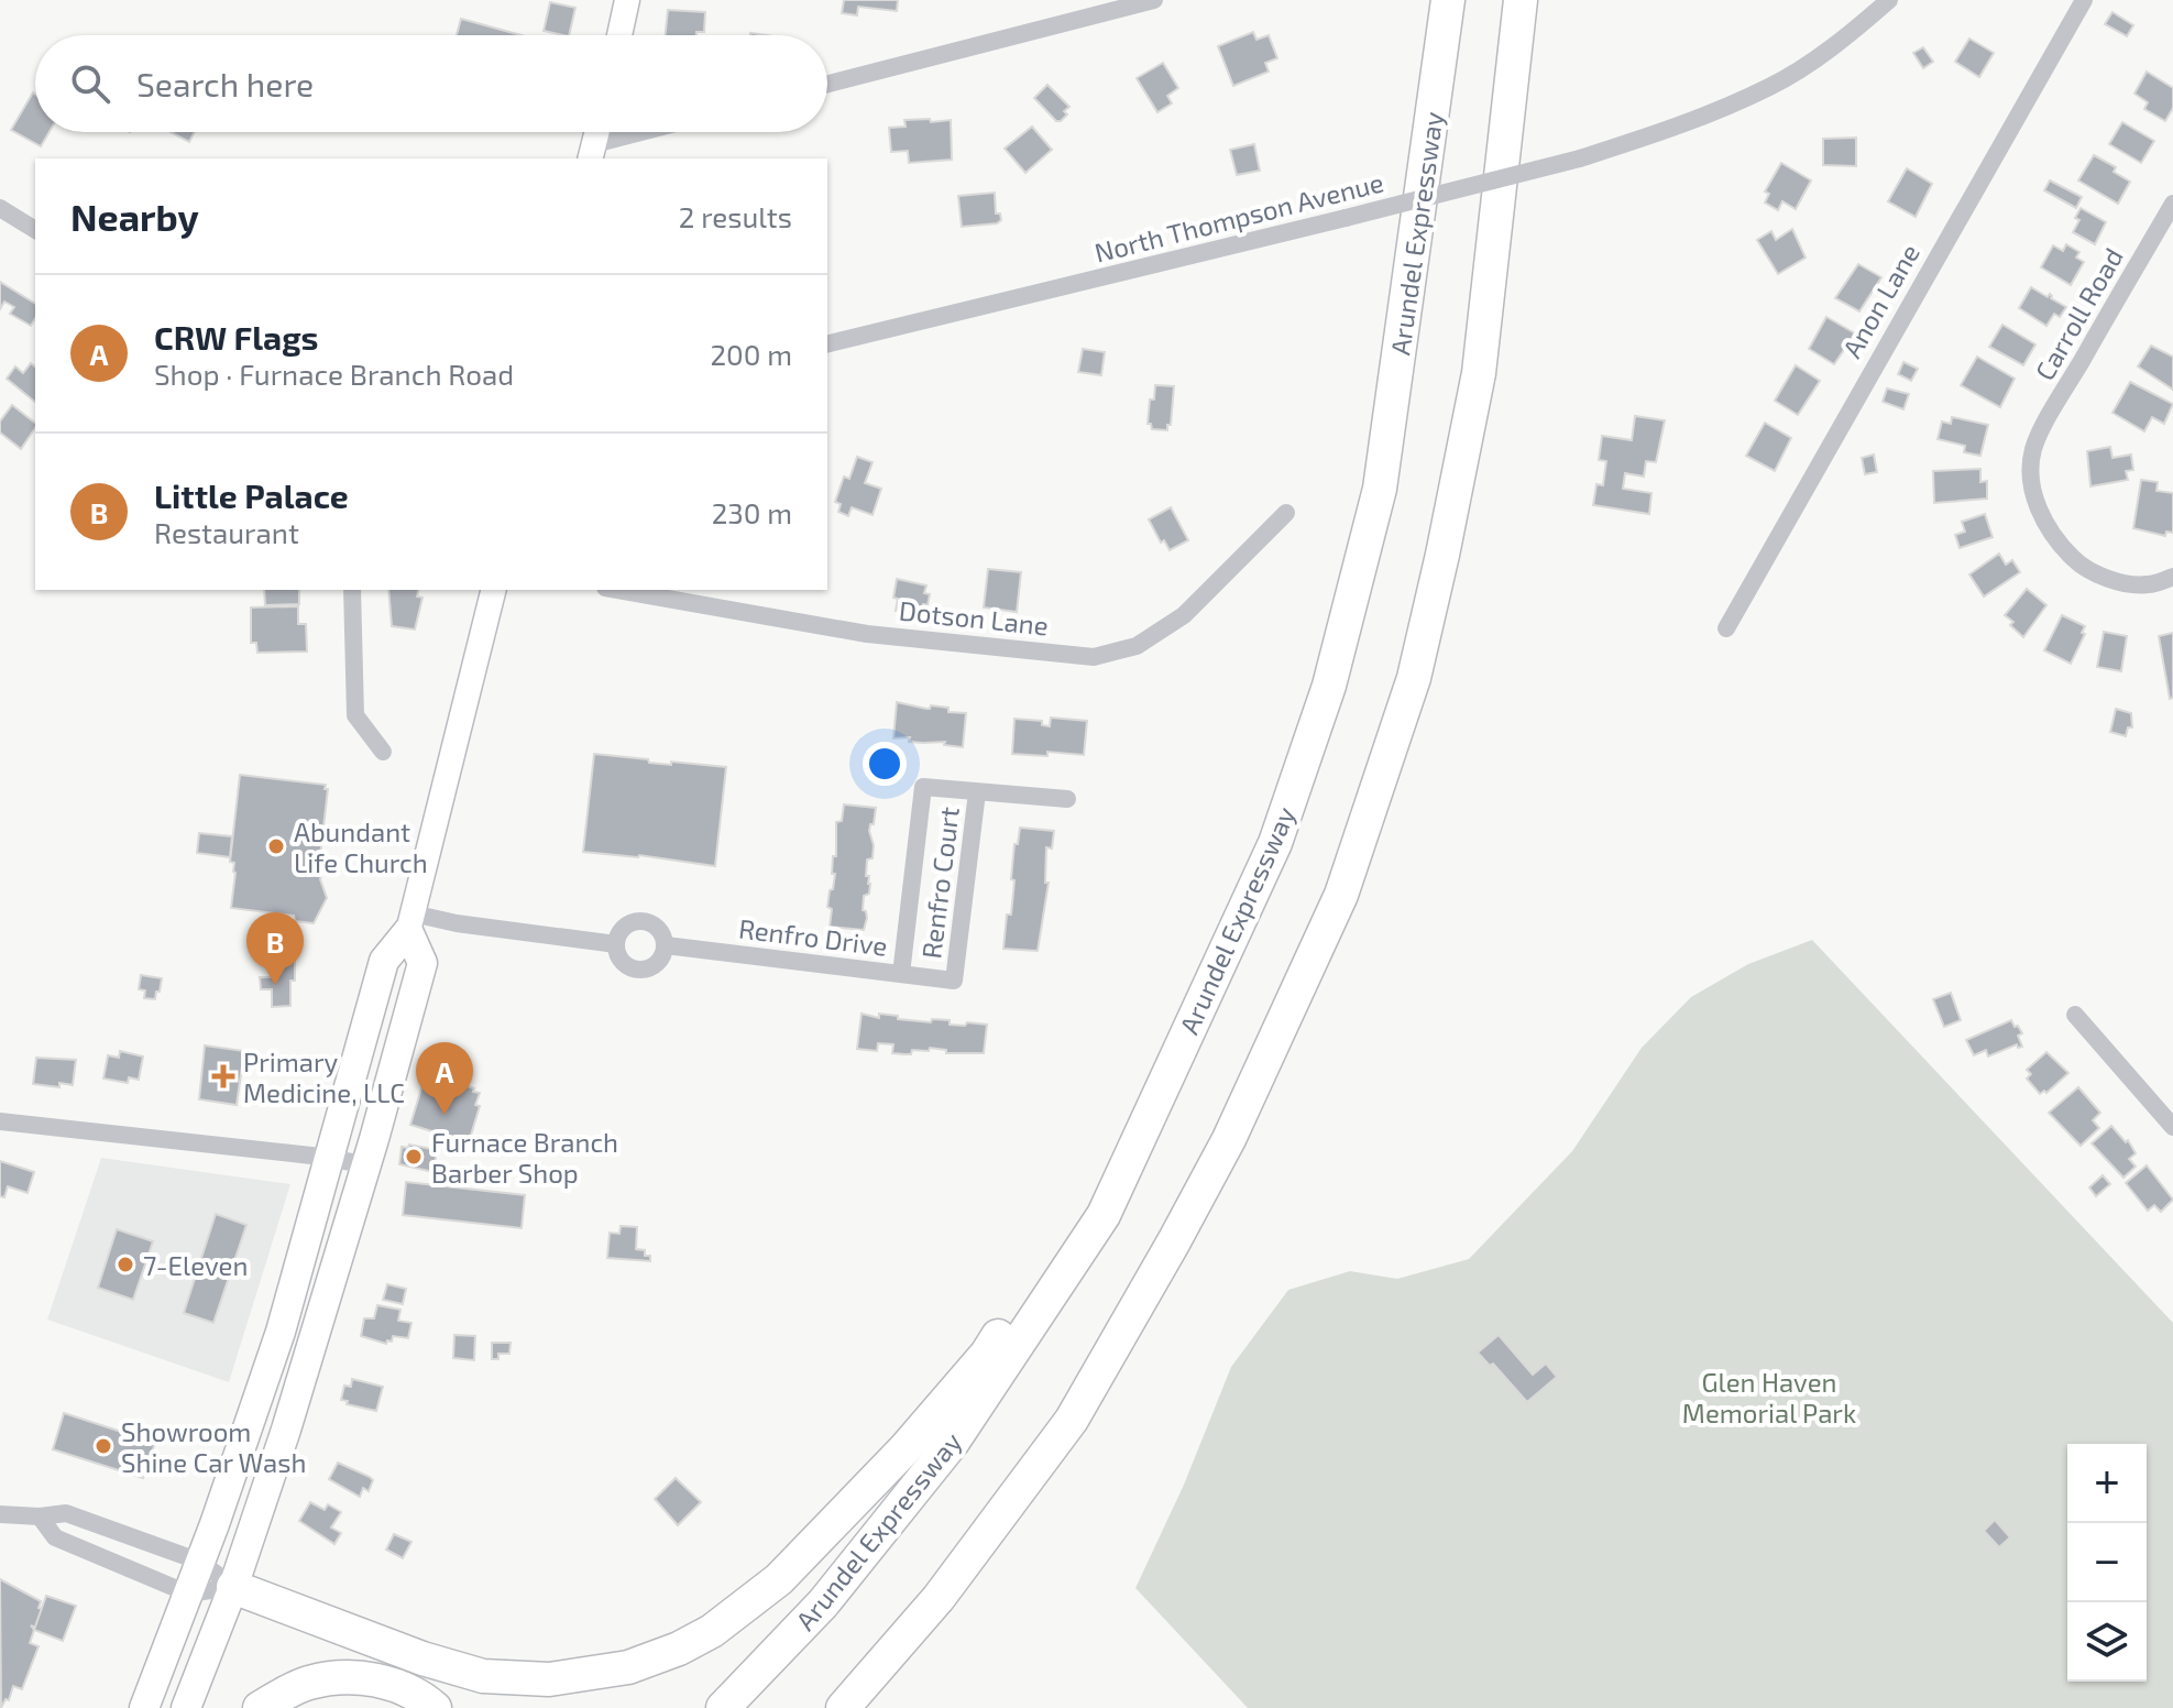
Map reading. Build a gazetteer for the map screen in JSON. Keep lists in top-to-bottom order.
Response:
{
  "streets": {
    "highway": ["Arundel Expressway"],
    "street": [
      "North Thompson Avenue",
      "Anon Lane",
      "Carroll Road",
      "Dotson Lane",
      "Renfro Court",
      "Renfro Drive"
    ]
  },
  "crossings": [
    ["Renfro Court", "Renfro Drive"]
  ],
  "parks": ["Glen Haven Memorial Park"],
  "places": {
    "other": [
      "Abundant Life Church",
      "Furnace Branch Barber Shop",
      "7-Eleven",
      "Showroom Shine Car Wash"
    ],
    "health": ["Primary Medicine, LLC"]
  },
  "page": {
    "search": "Search here",
    "heading": ["Nearby", "2 results"],
    "list": [
      {
        "mark": "A",
        "name": "CRW Flags",
        "note": "Shop · Furnace Branch Road",
        "value": "200 m"
      },
      {
        "mark": "B",
        "name": "Little Palace",
        "note": "Restaurant",
        "value": "230 m"
      }
    ],
    "pins": ["B", "A"],
    "map_buttons": ["+", "−"]
  }
}
